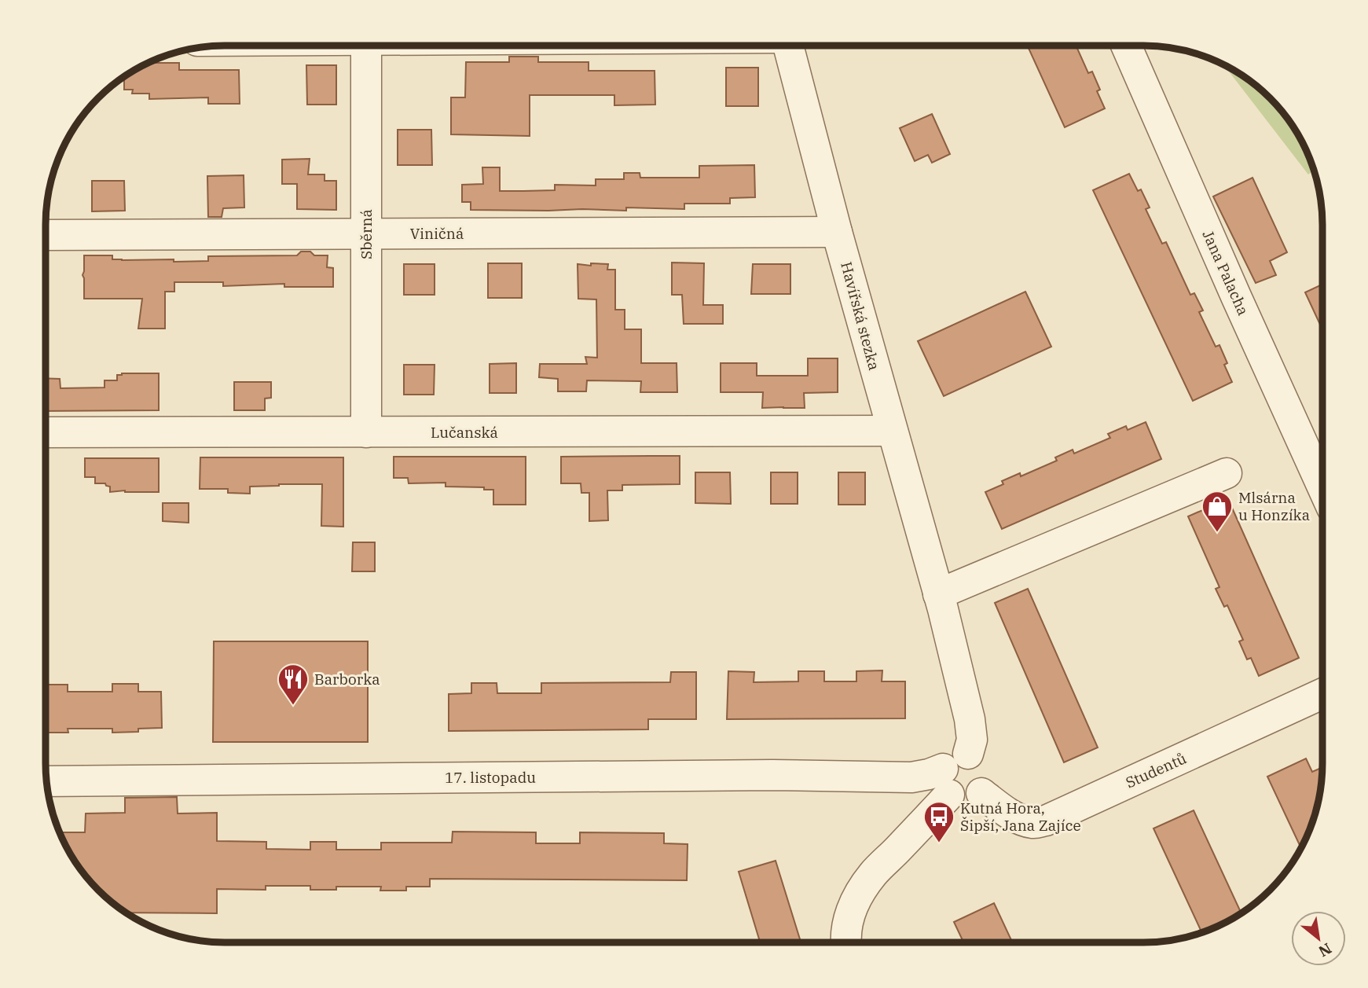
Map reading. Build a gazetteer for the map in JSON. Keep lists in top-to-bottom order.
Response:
{
  "streets": {
    "street": [
      "Viničná",
      "Sběrná",
      "Jana Palacha",
      "Havířská stezka",
      "Lučanská",
      "Studentů",
      "17. listopadu"
    ]
  },
  "crossings": [
    ["Viničná", "Sběrná"],
    ["Viničná", "Havířská stezka"],
    ["Sběrná", "Lučanská"],
    ["Havířská stezka", "Lučanská"],
    ["Havířská stezka", "Studentů"],
    ["Havířská stezka", "17. listopadu"],
    ["Studentů", "17. listopadu"]
  ],
  "places": {
    "shop": ["Mlsárna u Honzíka"],
    "restaurant": ["Barborka"],
    "bus stop": ["Kutná Hora, Šipší, Jana Zajíce"]
  },
  "north": "bottom right"
}
